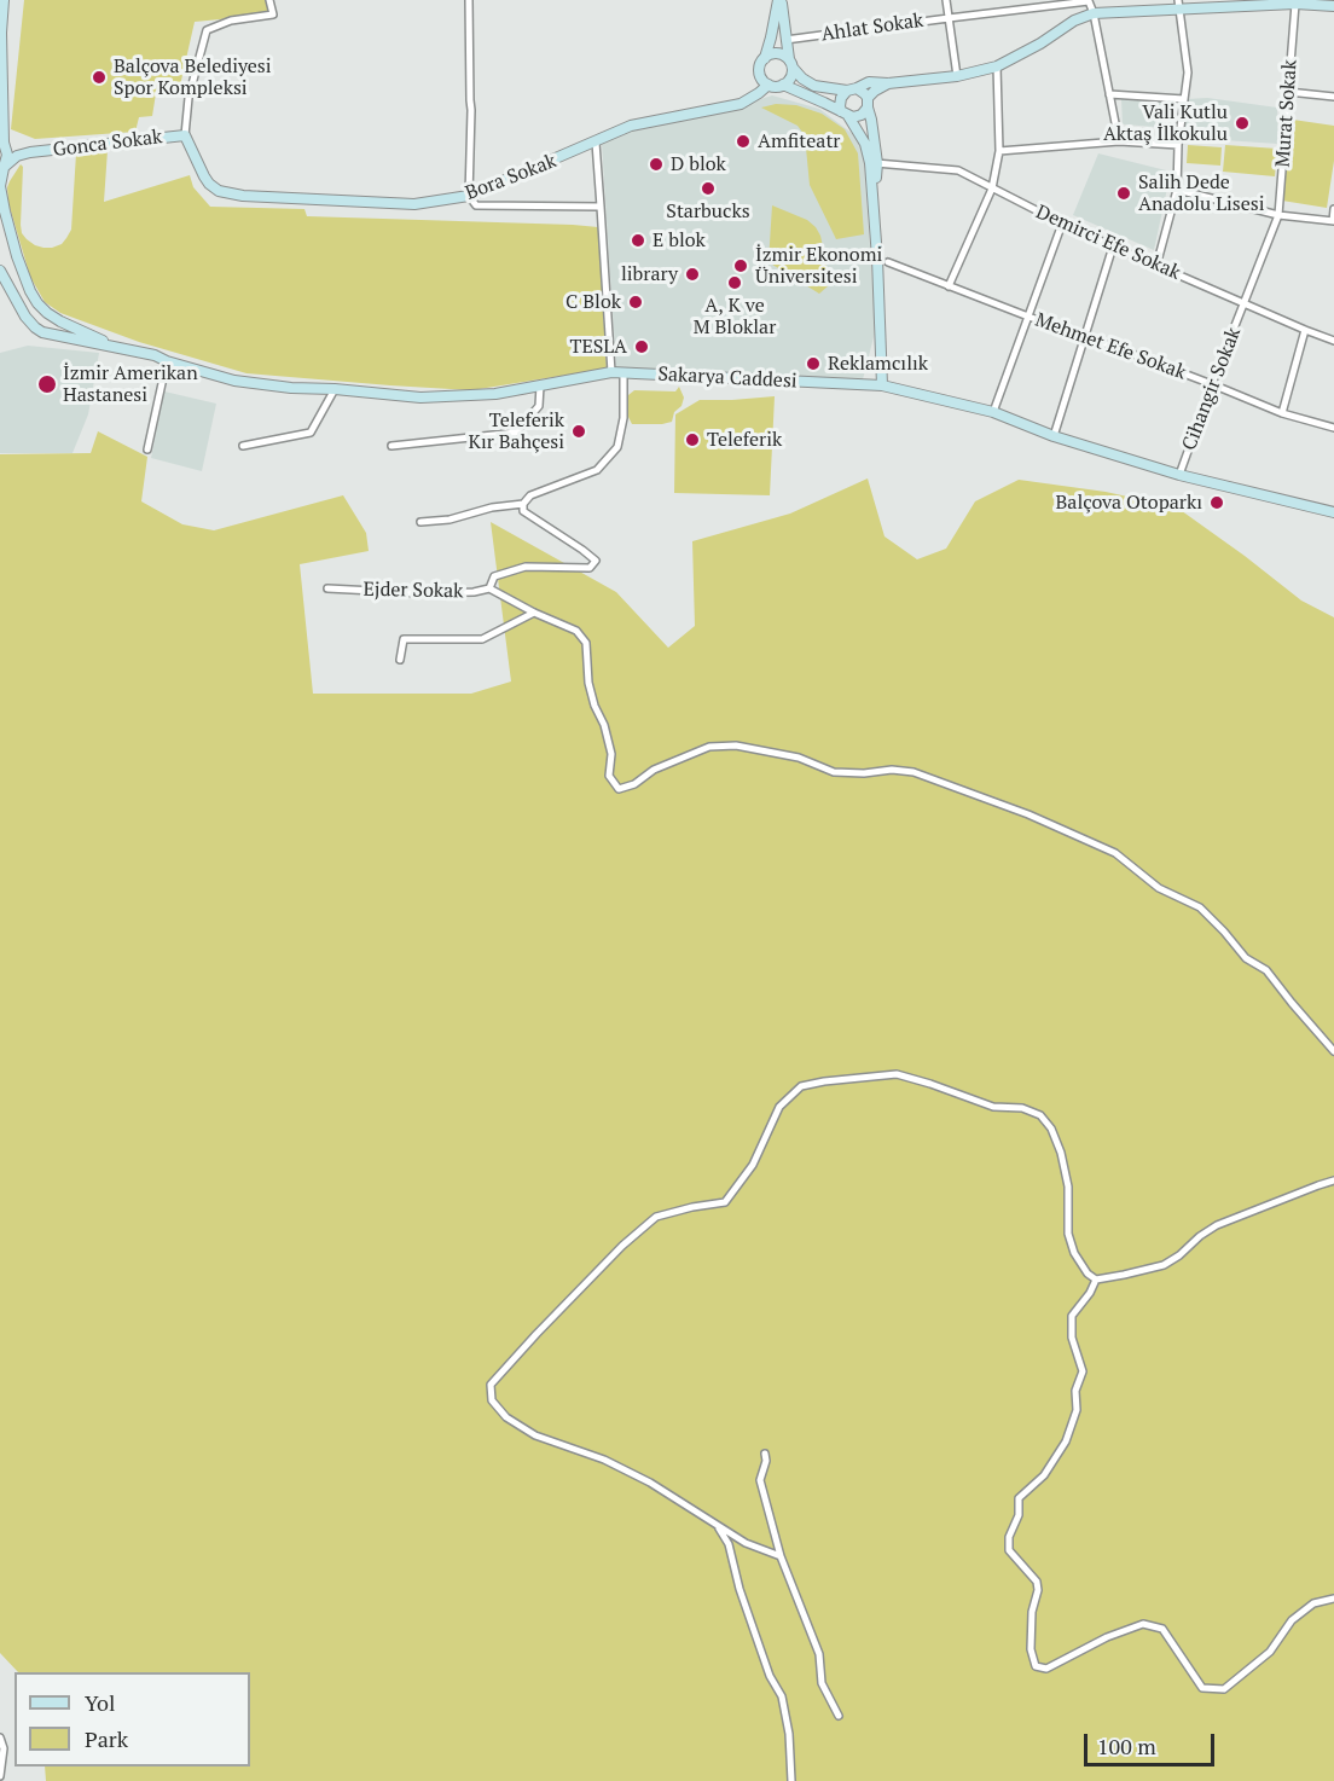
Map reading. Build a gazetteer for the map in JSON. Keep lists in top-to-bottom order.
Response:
{
  "streets": {
    "main road": ["Gonca Sokak", "Bora Sokak", "Sakarya Caddesi"],
    "street": [
      "Ahlat Sokak",
      "Murat Sokak",
      "Demirci Efe Sokak",
      "Mehmet Efe Sokak",
      "Cihangir Sokak",
      "Ejder Sokak"
    ]
  },
  "crossings": [
    ["Murat Sokak", "Demirci Efe Sokak"],
    ["Murat Sokak", "Cihangir Sokak"],
    ["Gonca Sokak", "Bora Sokak"],
    ["Demirci Efe Sokak", "Cihangir Sokak"],
    ["Mehmet Efe Sokak", "Cihangir Sokak"],
    ["Sakarya Caddesi", "Cihangir Sokak"]
  ],
  "places": [
    "Balçova Belediyesi Spor Kompleksi",
    "Vali Kutlu Aktaş İlkokulu",
    "Amfiteatr",
    "D blok",
    "Starbucks",
    "Salih Dede Anadolu Lisesi",
    "E blok",
    "İzmir Ekonomi Üniversitesi",
    "library",
    "A, K ve M Bloklar",
    "C Blok",
    "TESLA",
    "Reklamcılık",
    "İzmir Amerikan Hastanesi",
    "Teleferik Kır Bahçesi",
    "Teleferik",
    "Balçova Otoparkı"
  ],
  "legend": ["Yol", "Park"],
  "scale_bar": "100 m"
}
